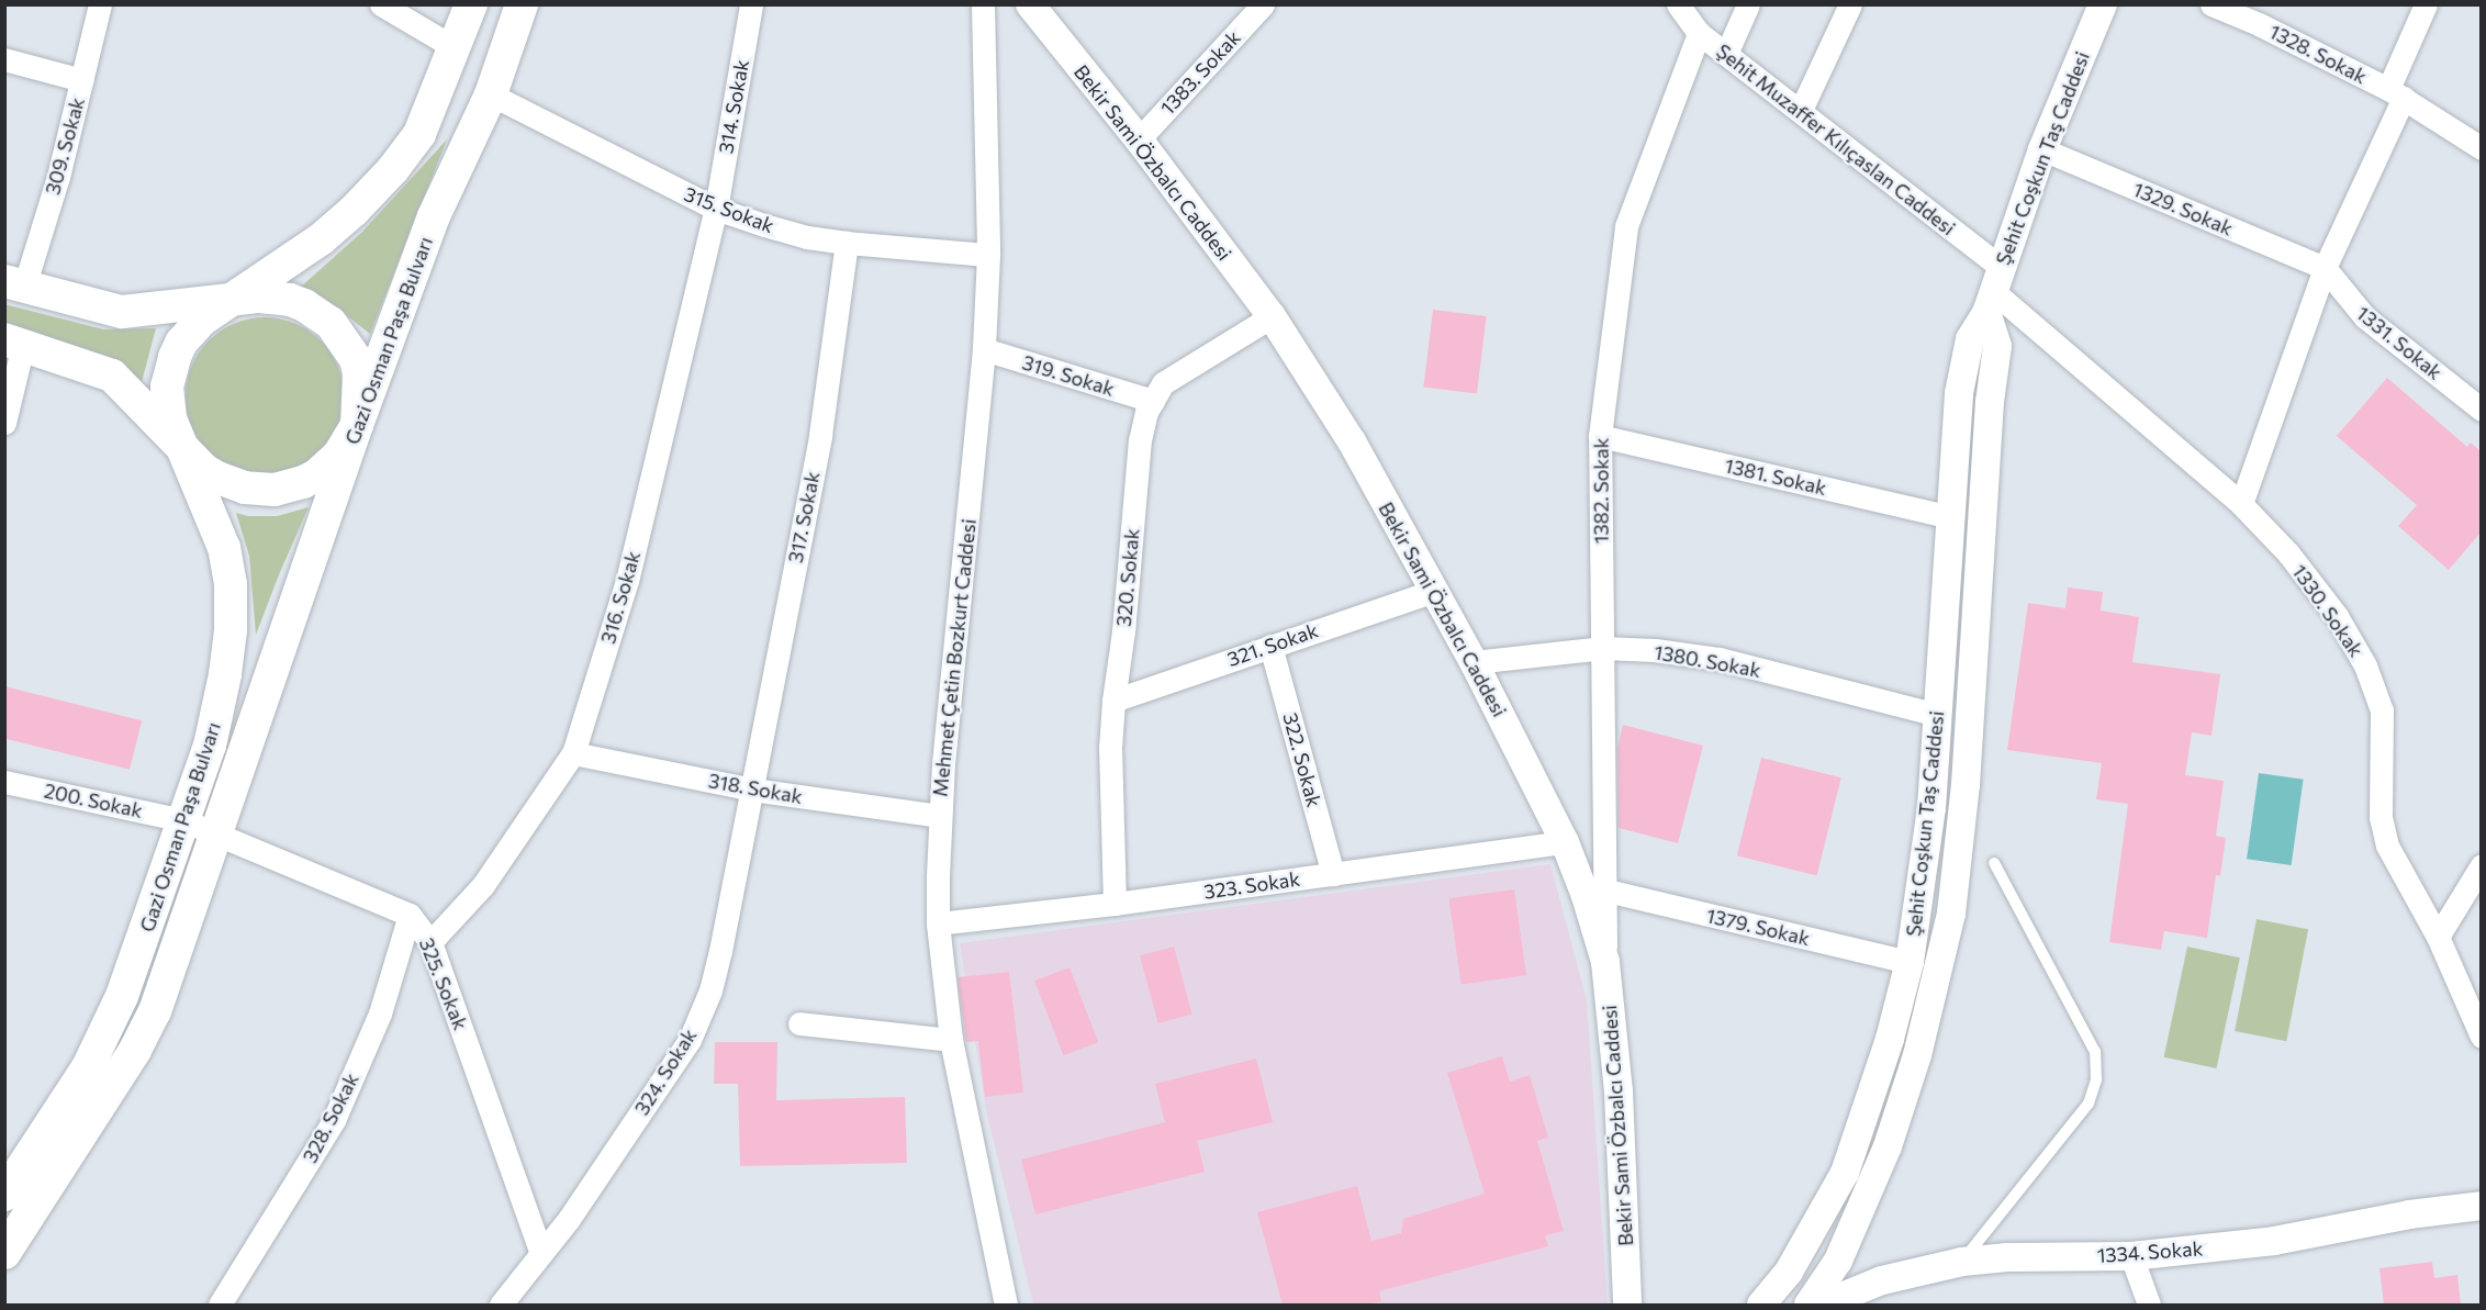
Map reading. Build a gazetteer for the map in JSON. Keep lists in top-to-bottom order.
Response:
{
  "streets": {
    "main road": ["Gazi Osman Paşa Bulvarı"],
    "street": [
      "1328. Sokak",
      "1383. Sokak",
      "314. Sokak",
      "Şehit Muzaffer Kılıçaslan Caddesi",
      "309. Sokak",
      "Şehit Coşkun Taş Caddesi",
      "Bekir Sami Özbalcı Caddesi",
      "1329. Sokak",
      "315. Sokak",
      "1331. Sokak",
      "319. Sokak",
      "1381. Sokak",
      "1382. Sokak",
      "317. Sokak",
      "320. Sokak",
      "316. Sokak",
      "1330. Sokak",
      "321. Sokak",
      "Mehmet Çetin Bozkurt Caddesi",
      "1380. Sokak",
      "322. Sokak",
      "318. Sokak",
      "200. Sokak",
      "323. Sokak",
      "1379. Sokak",
      "325. Sokak",
      "324. Sokak",
      "328. Sokak",
      "1334. Sokak"
    ]
  },
  "crossings": [
    ["1383. Sokak", "Bekir Sami Özbalcı Caddesi"],
    ["314. Sokak", "315. Sokak"],
    ["314. Sokak", "316. Sokak"],
    ["Şehit Muzaffer Kılıçaslan Caddesi", "Şehit Coşkun Taş Caddesi"],
    ["Şehit Muzaffer Kılıçaslan Caddesi", "1382. Sokak"],
    ["Şehit Muzaffer Kılıçaslan Caddesi", "1330. Sokak"],
    ["Şehit Coşkun Taş Caddesi", "1329. Sokak"],
    ["Şehit Coşkun Taş Caddesi", "1381. Sokak"],
    ["Şehit Coşkun Taş Caddesi", "1330. Sokak"],
    ["Şehit Coşkun Taş Caddesi", "1380. Sokak"],
    ["Şehit Coşkun Taş Caddesi", "1379. Sokak"],
    ["Bekir Sami Özbalcı Caddesi", "1382. Sokak"],
    ["Bekir Sami Özbalcı Caddesi", "320. Sokak"],
    ["Bekir Sami Özbalcı Caddesi", "321. Sokak"],
    ["Bekir Sami Özbalcı Caddesi", "1380. Sokak"],
    ["Bekir Sami Özbalcı Caddesi", "323. Sokak"],
    ["1329. Sokak", "1331. Sokak"],
    ["315. Sokak", "Gazi Osman Paşa Bulvarı"],
    ["315. Sokak", "317. Sokak"],
    ["315. Sokak", "316. Sokak"],
    ["315. Sokak", "Mehmet Çetin Bozkurt Caddesi"],
    ["Gazi Osman Paşa Bulvarı", "200. Sokak"],
    ["Gazi Osman Paşa Bulvarı", "325. Sokak"],
    ["319. Sokak", "320. Sokak"],
    ["319. Sokak", "Mehmet Çetin Bozkurt Caddesi"],
    ["1381. Sokak", "1382. Sokak"],
    ["1382. Sokak", "1380. Sokak"],
    ["1382. Sokak", "1379. Sokak"],
    ["317. Sokak", "318. Sokak"],
    ["317. Sokak", "324. Sokak"],
    ["320. Sokak", "321. Sokak"],
    ["320. Sokak", "323. Sokak"],
    ["316. Sokak", "318. Sokak"],
    ["316. Sokak", "325. Sokak"],
    ["321. Sokak", "322. Sokak"],
    ["Mehmet Çetin Bozkurt Caddesi", "318. Sokak"],
    ["Mehmet Çetin Bozkurt Caddesi", "323. Sokak"],
    ["322. Sokak", "323. Sokak"],
    ["318. Sokak", "324. Sokak"],
    ["200. Sokak", "325. Sokak"],
    ["325. Sokak", "324. Sokak"],
    ["325. Sokak", "328. Sokak"]
  ]
}
